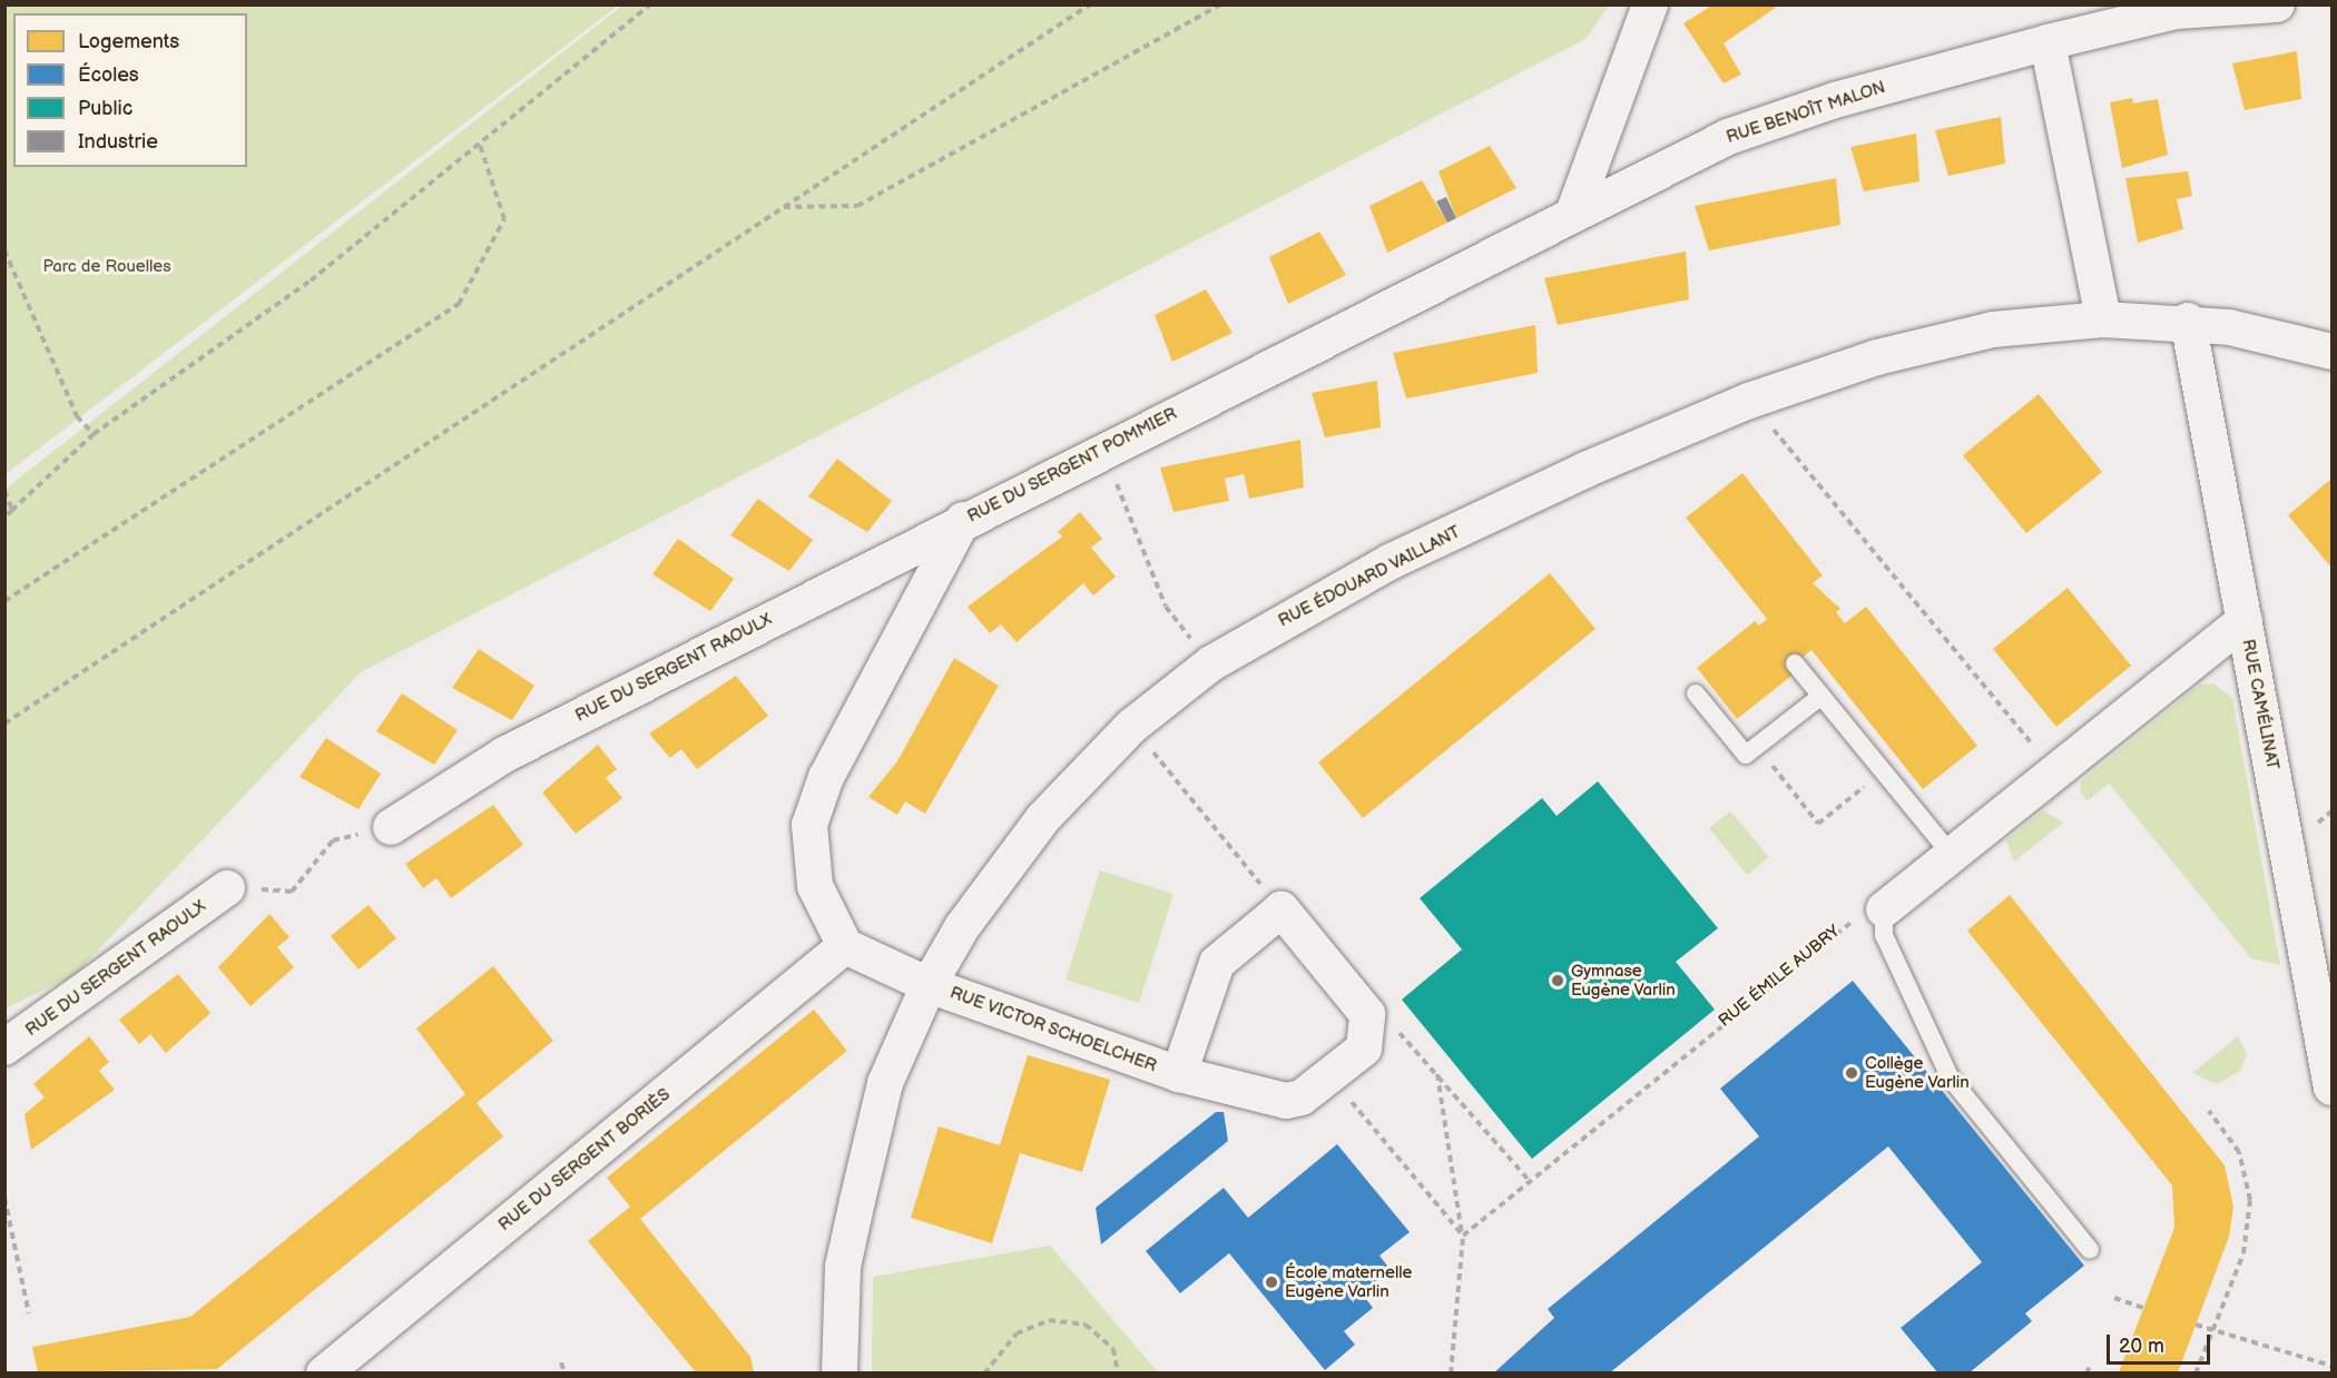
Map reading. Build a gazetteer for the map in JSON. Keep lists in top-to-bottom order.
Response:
{
  "streets": {
    "street": [
      "RUE BENOÎT MALON",
      "RUE DU SERGENT POMMIER",
      "RUE ÉDOUARD VAILLANT",
      "RUE DU SERGENT RAOULX",
      "RUE CAMÉLINAT",
      "RUE VICTOR SCHOELCHER",
      "RUE DU SERGENT BORIÈS"
    ],
    "path": ["RUE ÉMILE AUBRY"]
  },
  "crossings": [
    ["RUE BENOÎT MALON", "RUE DU SERGENT POMMIER"],
    ["RUE DU SERGENT POMMIER", "RUE DU SERGENT RAOULX"],
    ["RUE DU SERGENT POMMIER", "RUE DU SERGENT BORIÈS"],
    ["RUE ÉDOUARD VAILLANT", "RUE CAMÉLINAT"],
    ["RUE ÉDOUARD VAILLANT", "RUE VICTOR SCHOELCHER"]
  ],
  "parks": ["Parc de Rouelles"],
  "places": ["Gymnase Eugène Varlin", "Collège Eugène Varlin", "École maternelle Eugène Varlin"],
  "legend": [
    "Logements",
    "Écoles",
    "Public",
    "Industrie"
  ],
  "scale_bar": "20 m"
}
